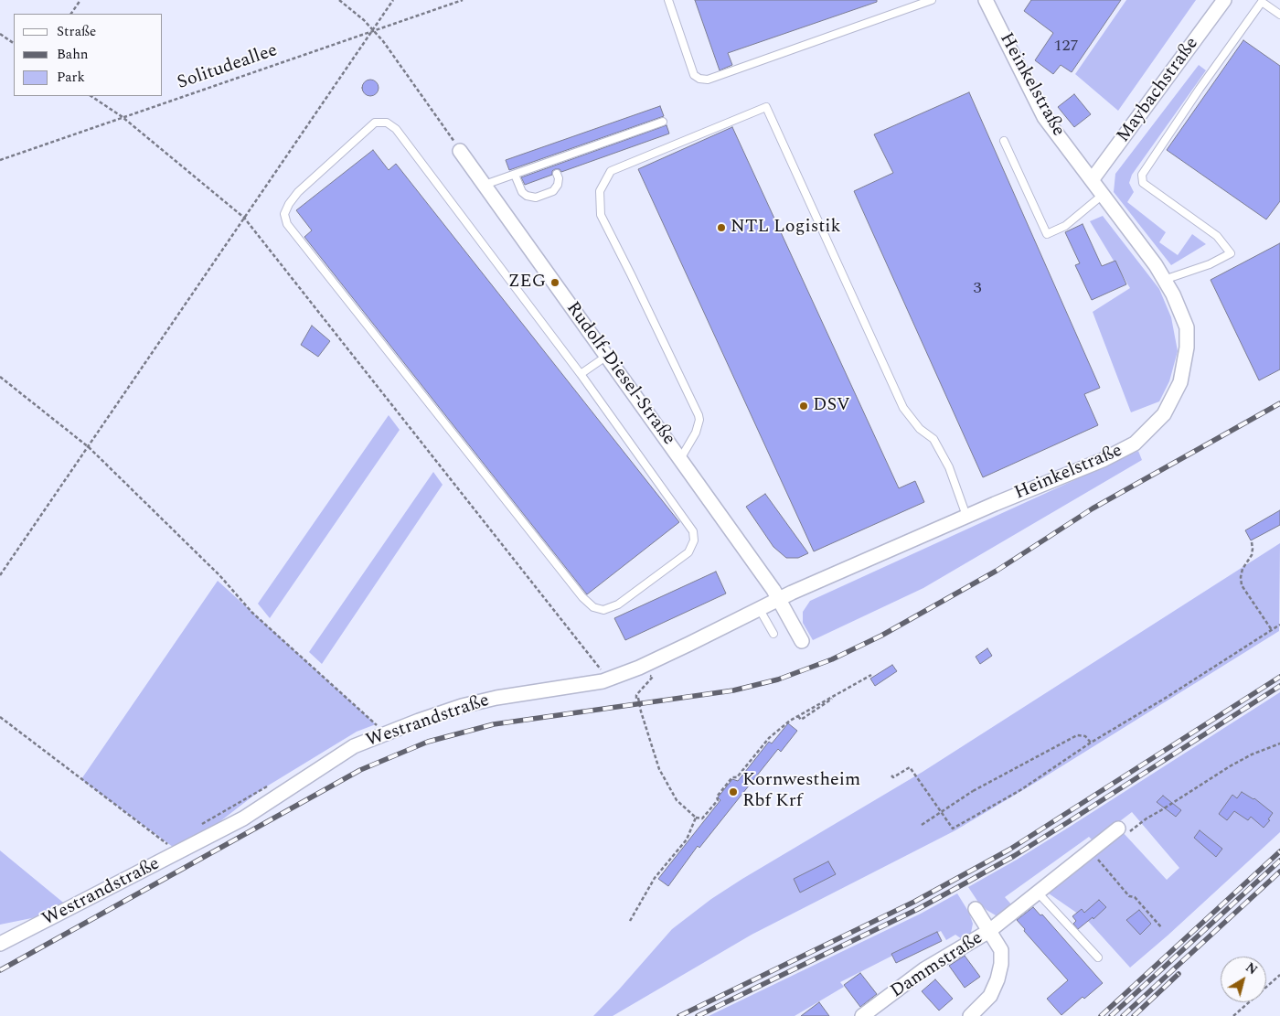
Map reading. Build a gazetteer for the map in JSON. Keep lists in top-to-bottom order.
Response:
{
  "streets": {
    "street": [
      "Heinkelstraße",
      "Maybachstraße",
      "Rudolf-Diesel-Straße",
      "Westrandstraße",
      "Dammstraße"
    ],
    "path": ["Solitudeallee"]
  },
  "crossings": [
    ["Heinkelstraße", "Maybachstraße"],
    ["Heinkelstraße", "Rudolf-Diesel-Straße"],
    ["Heinkelstraße", "Westrandstraße"],
    ["Rudolf-Diesel-Straße", "Westrandstraße"]
  ],
  "places": [
    "NTL Logistik",
    "ZEG",
    "DSV",
    "Kornwestheim Rbf Krf"
  ],
  "house_numbers": ["127", "3"],
  "legend": ["Straße", "Bahn", "Park"],
  "north": "top right"
}
